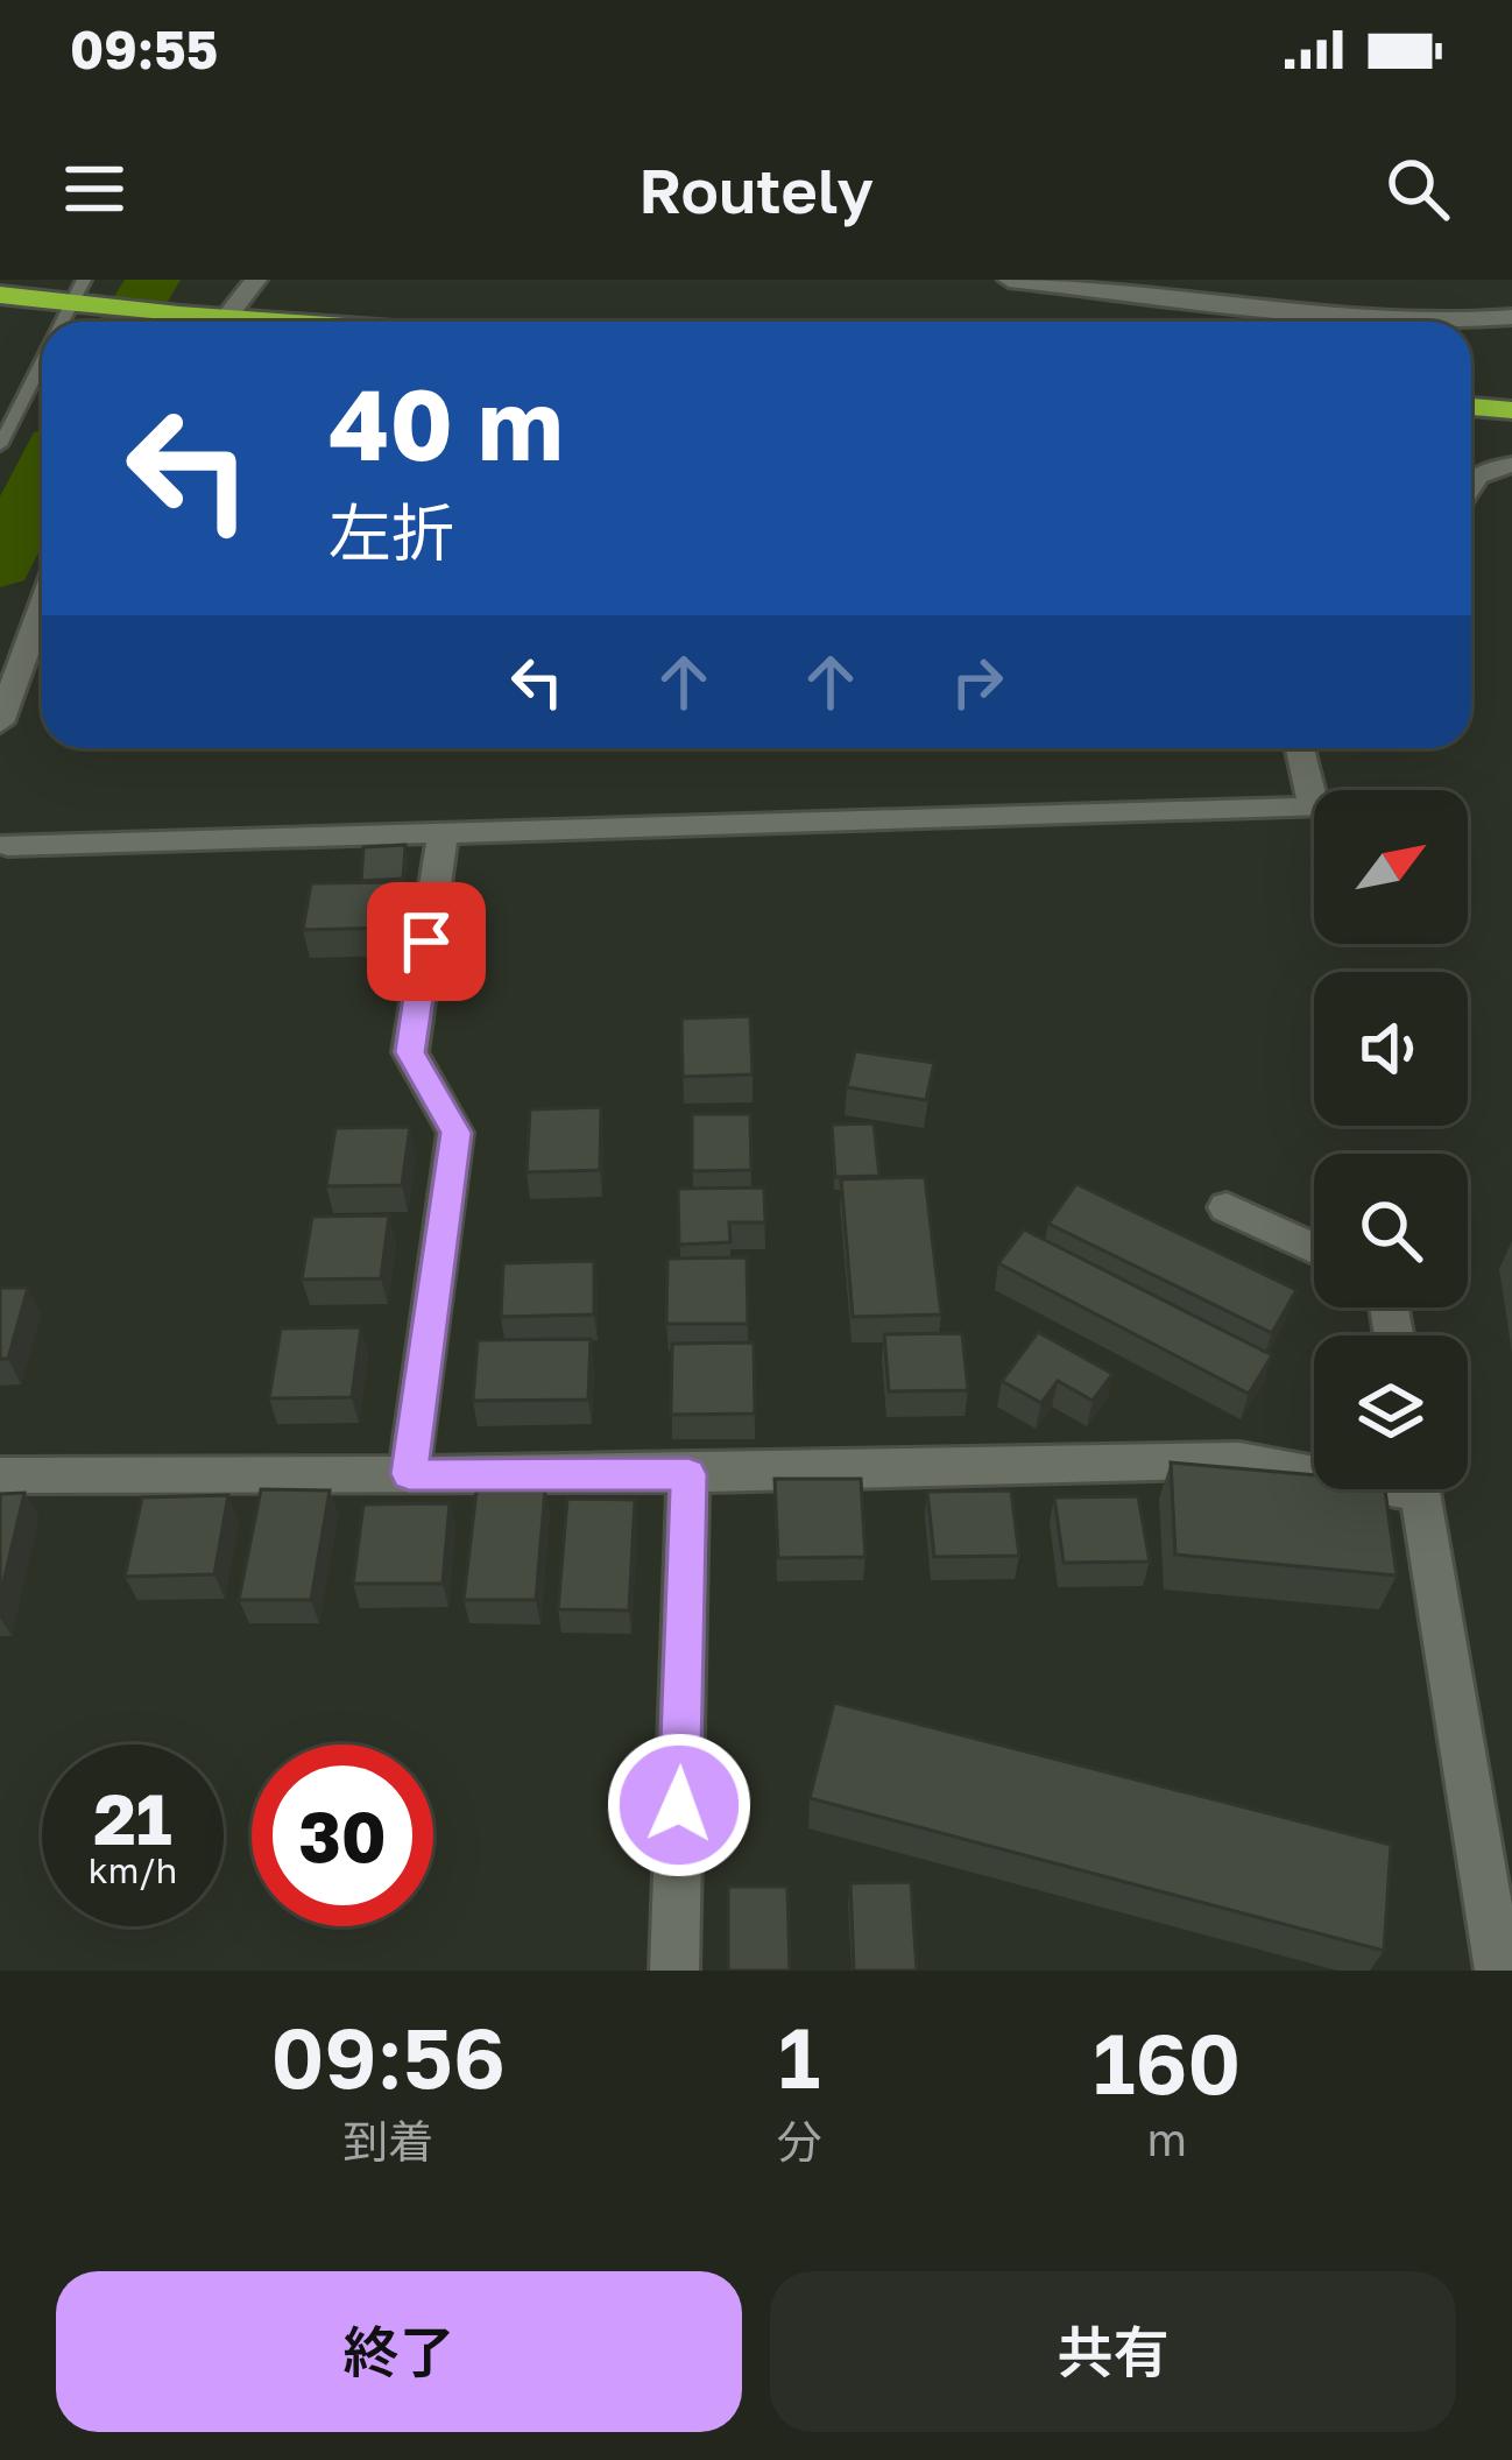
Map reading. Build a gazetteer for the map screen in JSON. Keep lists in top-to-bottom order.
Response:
{
  "north": "top right",
  "page": {
    "status": "09:55",
    "header": "Routely",
    "turn": ["40 m", "左折"],
    "speed": "21 km/h",
    "limit": "30",
    "eta": [
      "09:56",
      "到着",
      "1",
      "分",
      "160",
      "m"
    ],
    "buttons": ["終了", "共有"]
  }
}
